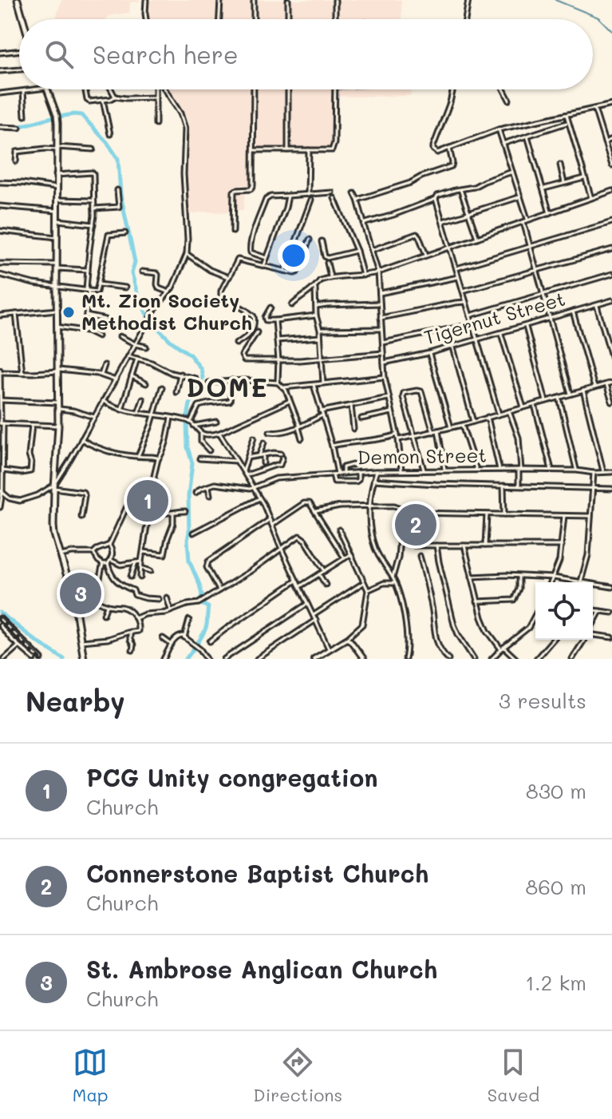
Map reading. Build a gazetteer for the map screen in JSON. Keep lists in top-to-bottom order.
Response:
{
  "streets": {
    "street": ["Tigernut Street", "Demon Street"]
  },
  "districts": ["DOME"],
  "places": ["Mt. Zion Society Methodist Church"],
  "page": {
    "search": "Search here",
    "pins": ["1", "2", "3"],
    "heading": ["Nearby", "3 results"],
    "list": [
      {
        "mark": "1",
        "name": "PCG Unity congregation",
        "note": "Church",
        "value": "830 m"
      },
      {
        "mark": "2",
        "name": "Connerstone Baptist Church",
        "note": "Church",
        "value": "860 m"
      },
      {
        "mark": "3",
        "name": "St. Ambrose Anglican Church",
        "note": "Church",
        "value": "1.2 km"
      }
    ],
    "nav": ["Map", "Directions", "Saved"]
  }
}
